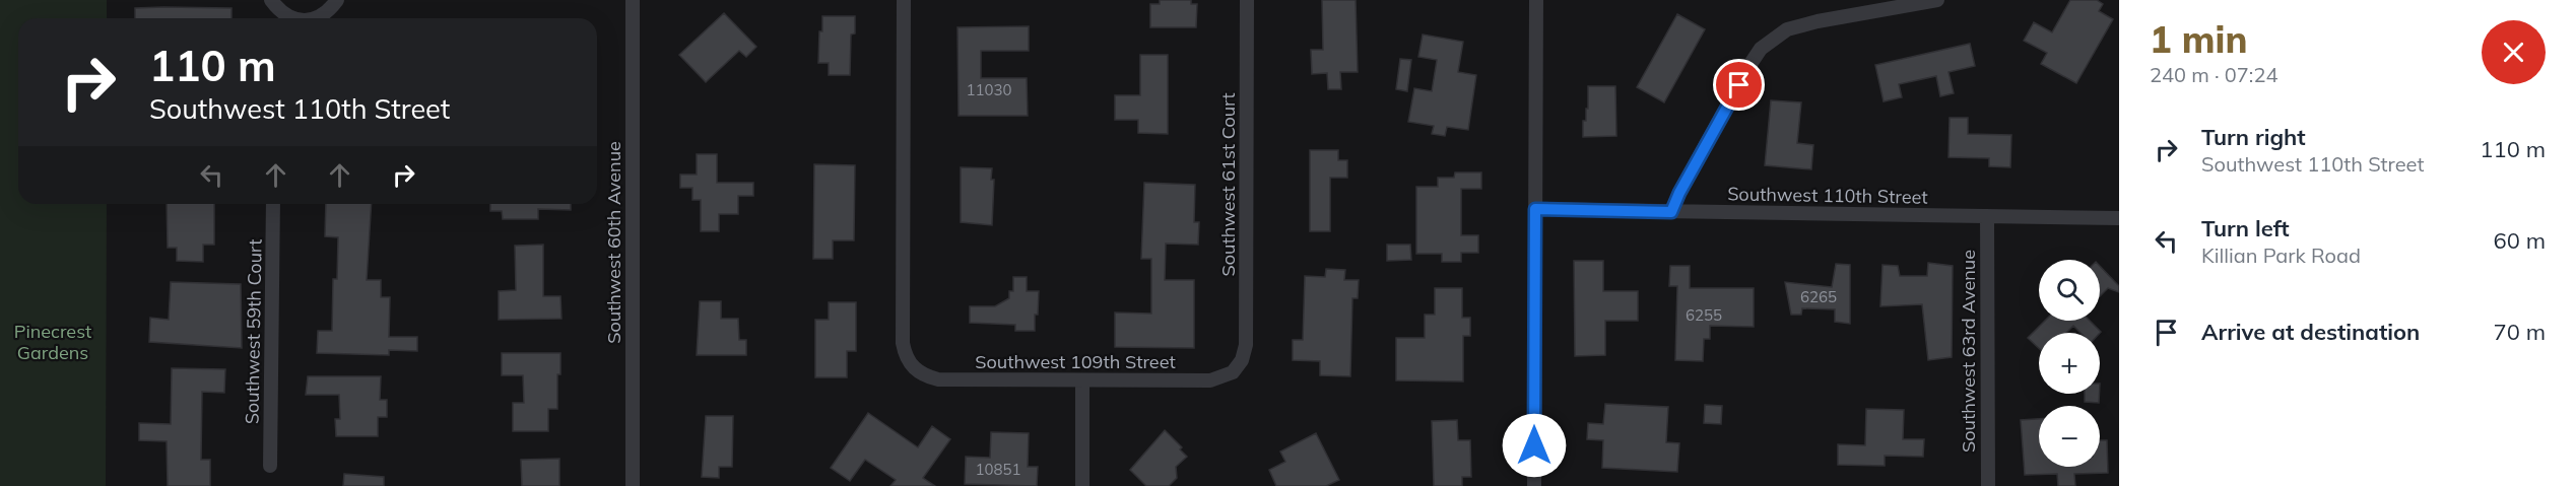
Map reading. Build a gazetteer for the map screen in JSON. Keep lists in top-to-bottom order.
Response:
{
  "streets": {
    "street": [
      "Southwest 61st Court",
      "Southwest 110th Street",
      "Southwest 60th Avenue",
      "Southwest 59th Court",
      "Southwest 63rd Avenue",
      "Southwest 109th Street"
    ]
  },
  "crossings": [
    ["Southwest 61st Court", "Southwest 109th Street"],
    ["Southwest 110th Street", "Southwest 63rd Avenue"]
  ],
  "parks": ["Pinecrest Gardens"],
  "house_numbers": [
    "11030",
    "6265",
    "6255",
    "10851"
  ],
  "page": {
    "heading": ["1 min", "240 m · 07:24"],
    "turn": ["110 m", "Southwest 110th Street"],
    "list": [
      {
        "name": "Turn right",
        "note": "Southwest 110th Street",
        "value": "110 m"
      },
      {
        "name": "Turn left",
        "note": "Killian Park Road",
        "value": "60 m"
      },
      {
        "name": "Arrive at destination",
        "value": "70 m"
      }
    ],
    "map_buttons": ["+", "−"]
  }
}
